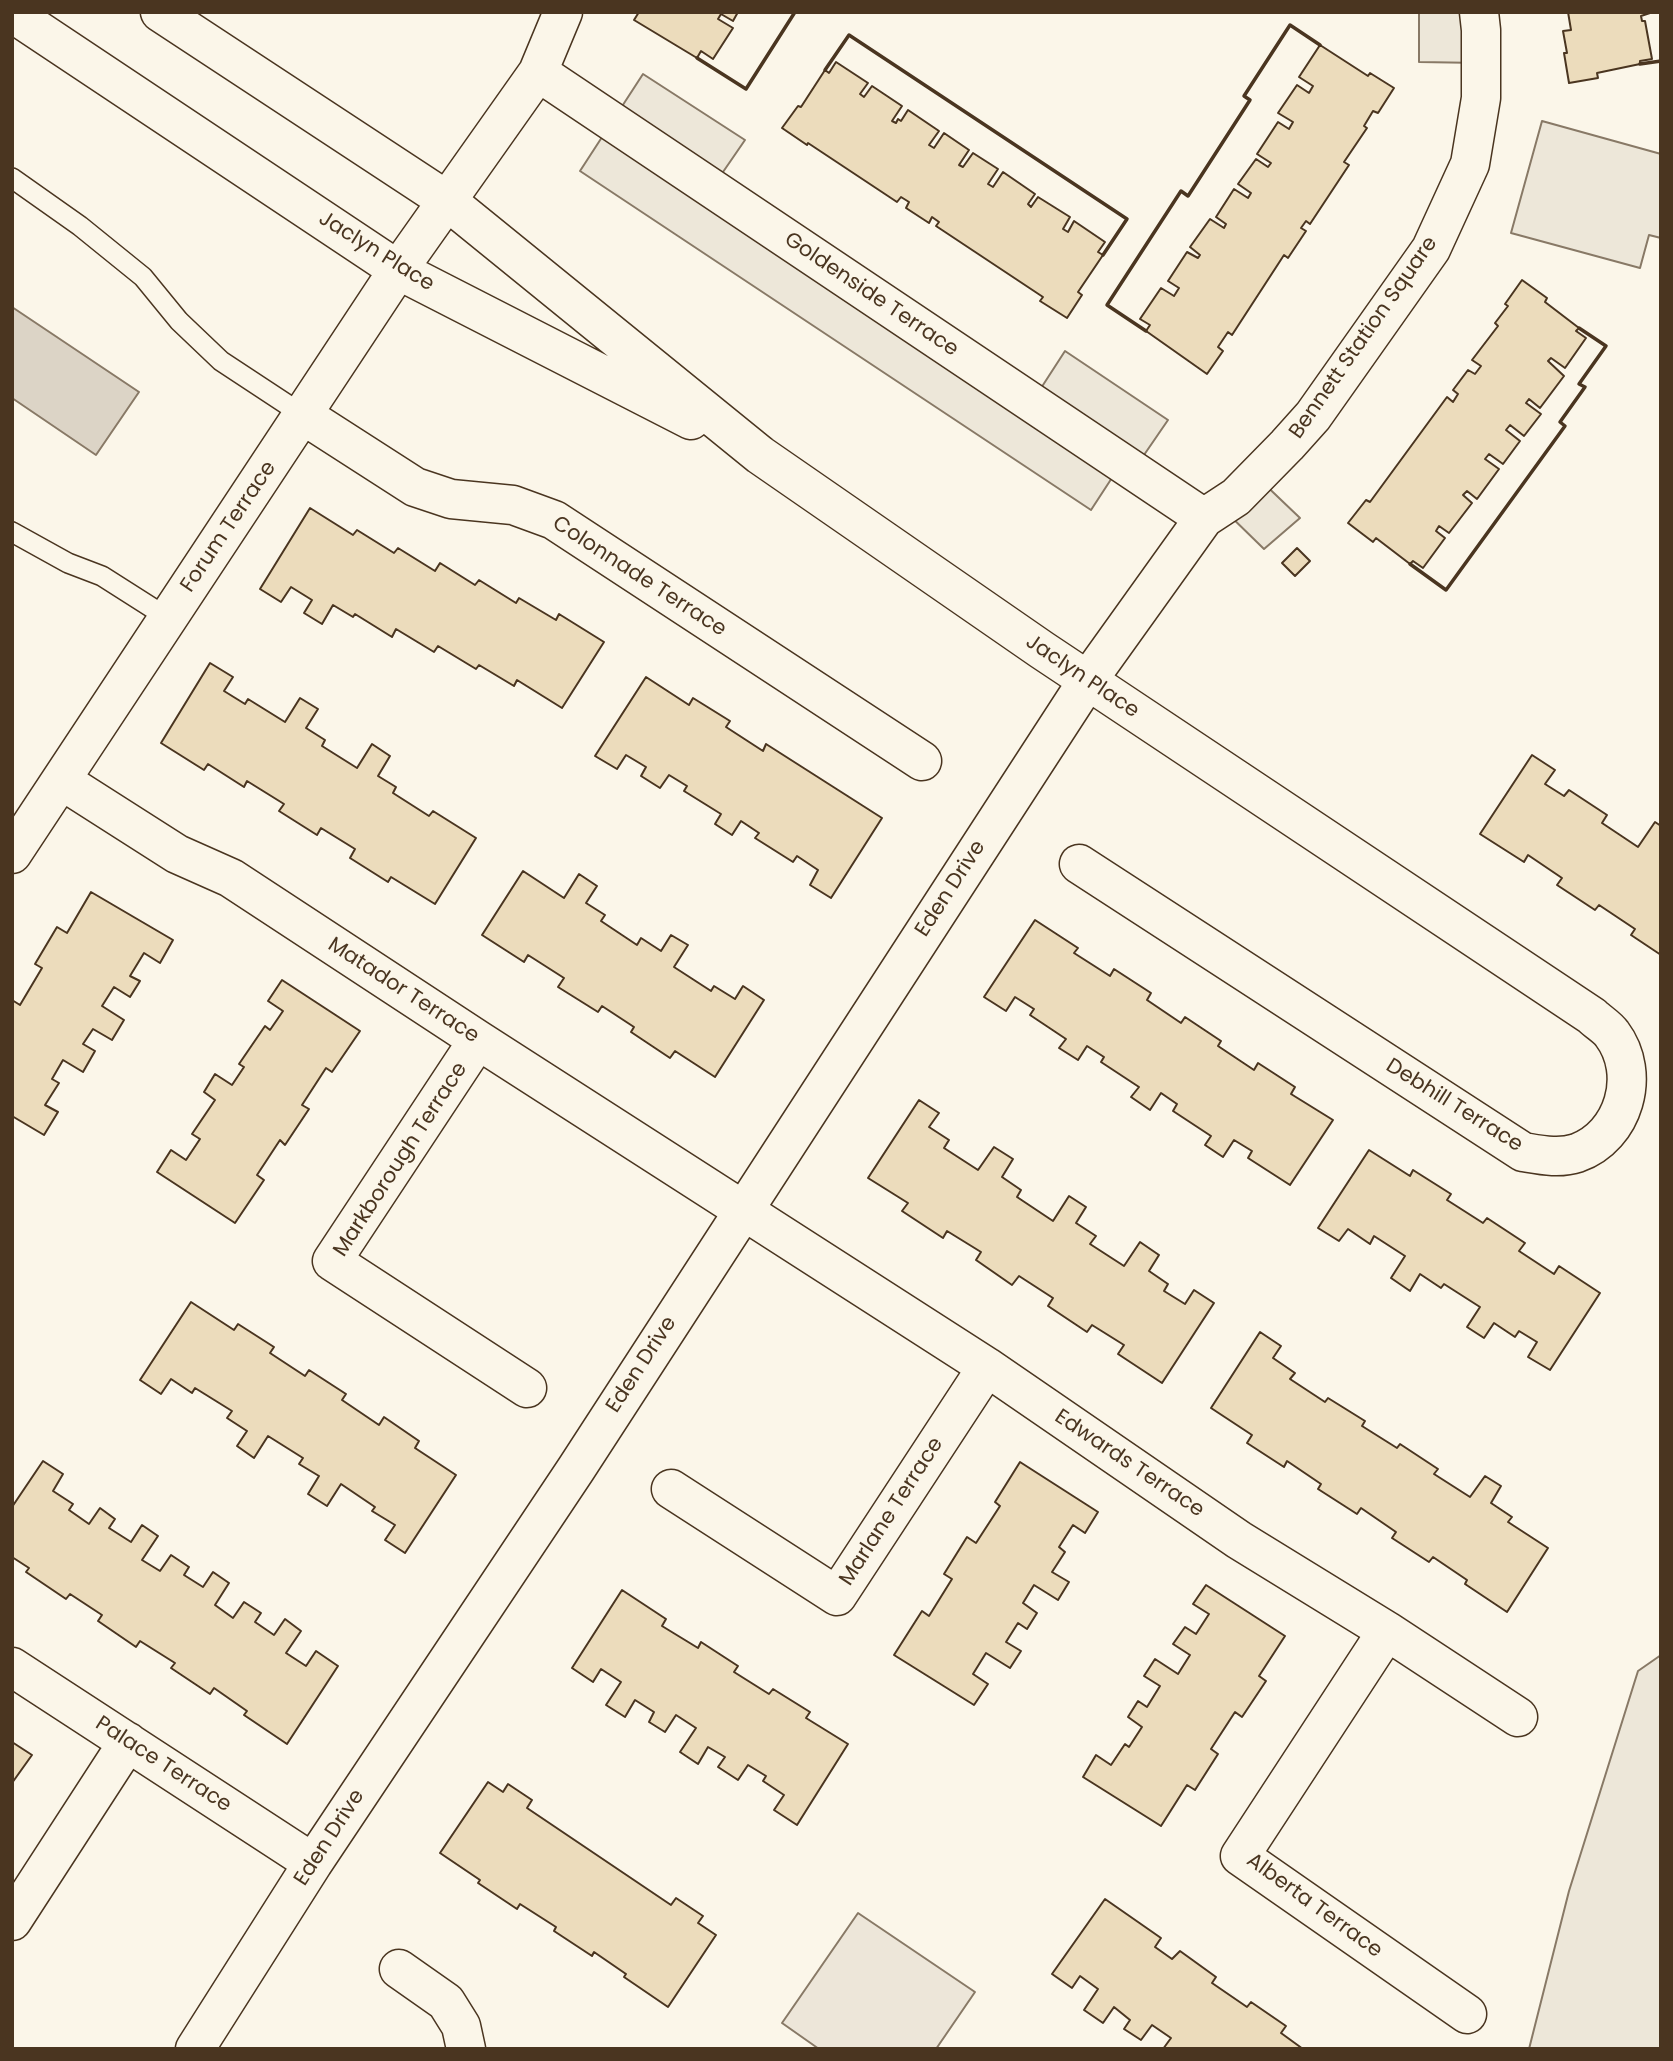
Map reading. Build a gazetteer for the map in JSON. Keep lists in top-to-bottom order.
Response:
{
  "streets": {
    "street": [
      "Jaclyn Place",
      "Goldenside Terrace",
      "Bennett Station Square",
      "Forum Terrace",
      "Colonnade Terrace",
      "Eden Drive",
      "Matador Terrace",
      "Debhill Terrace",
      "Markborough Terrace",
      "Edwards Terrace",
      "Marlane Terrace",
      "Palace Terrace",
      "Alberta Terrace"
    ]
  },
  "crossings": [
    ["Jaclyn Place", "Bennett Station Square"],
    ["Jaclyn Place", "Forum Terrace"],
    ["Jaclyn Place", "Eden Drive"],
    ["Jaclyn Place", "Debhill Terrace"],
    ["Goldenside Terrace", "Bennett Station Square"],
    ["Bennett Station Square", "Eden Drive"],
    ["Forum Terrace", "Colonnade Terrace"],
    ["Forum Terrace", "Matador Terrace"],
    ["Eden Drive", "Matador Terrace"],
    ["Eden Drive", "Edwards Terrace"],
    ["Eden Drive", "Palace Terrace"],
    ["Matador Terrace", "Markborough Terrace"],
    ["Matador Terrace", "Edwards Terrace"],
    ["Edwards Terrace", "Marlane Terrace"],
    ["Edwards Terrace", "Alberta Terrace"]
  ]
}
